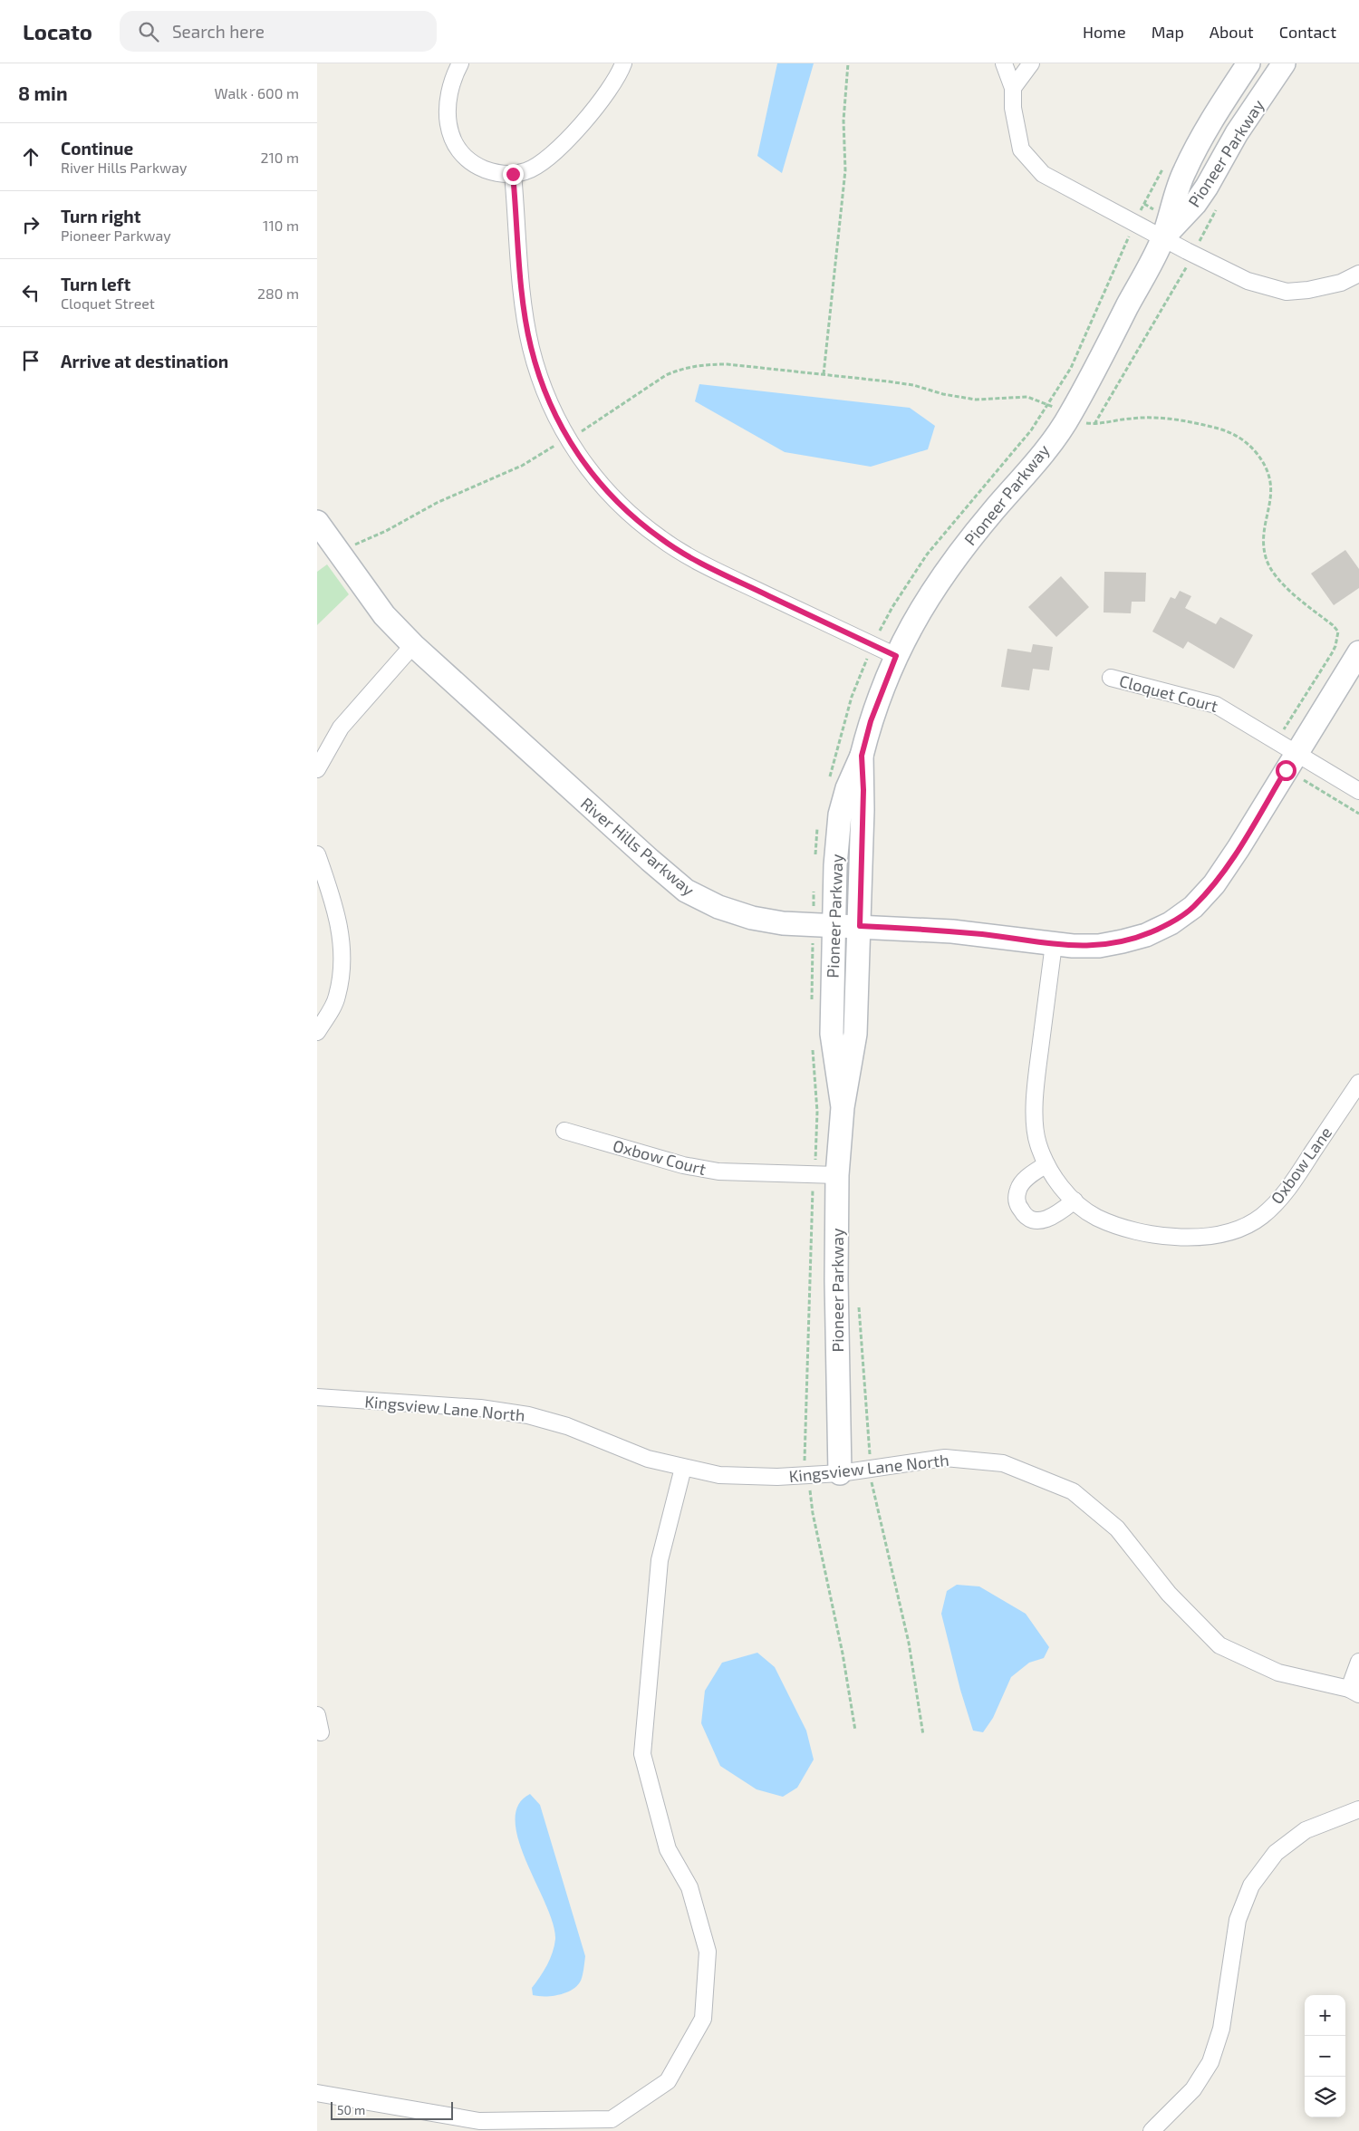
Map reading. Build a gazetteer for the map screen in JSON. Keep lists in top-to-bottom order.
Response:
{
  "streets": {
    "street": [
      "Pioneer Parkway",
      "Cloquet Court",
      "River Hills Parkway",
      "Oxbow Court",
      "Oxbow Lane",
      "Kingsview Lane North"
    ]
  },
  "crossings": [
    ["Pioneer Parkway", "River Hills Parkway"],
    ["Pioneer Parkway", "Oxbow Court"],
    ["Pioneer Parkway", "Kingsview Lane North"],
    ["Cloquet Court", "River Hills Parkway"],
    ["River Hills Parkway", "Oxbow Lane"]
  ],
  "scale_bar": "50 m",
  "page": {
    "header": "Locato",
    "search": "Search here",
    "nav": [
      "Home",
      "Map",
      "About",
      "Contact"
    ],
    "heading": ["8 min", "Walk · 600 m"],
    "list": [
      ["Continue", "River Hills Parkway", "210 m"],
      ["Turn right", "Pioneer Parkway", "110 m"],
      ["Turn left", "Cloquet Street", "280 m"],
      "Arrive at destination"
    ],
    "map_buttons": ["+", "−"],
    "scale": "50 m"
  }
}
